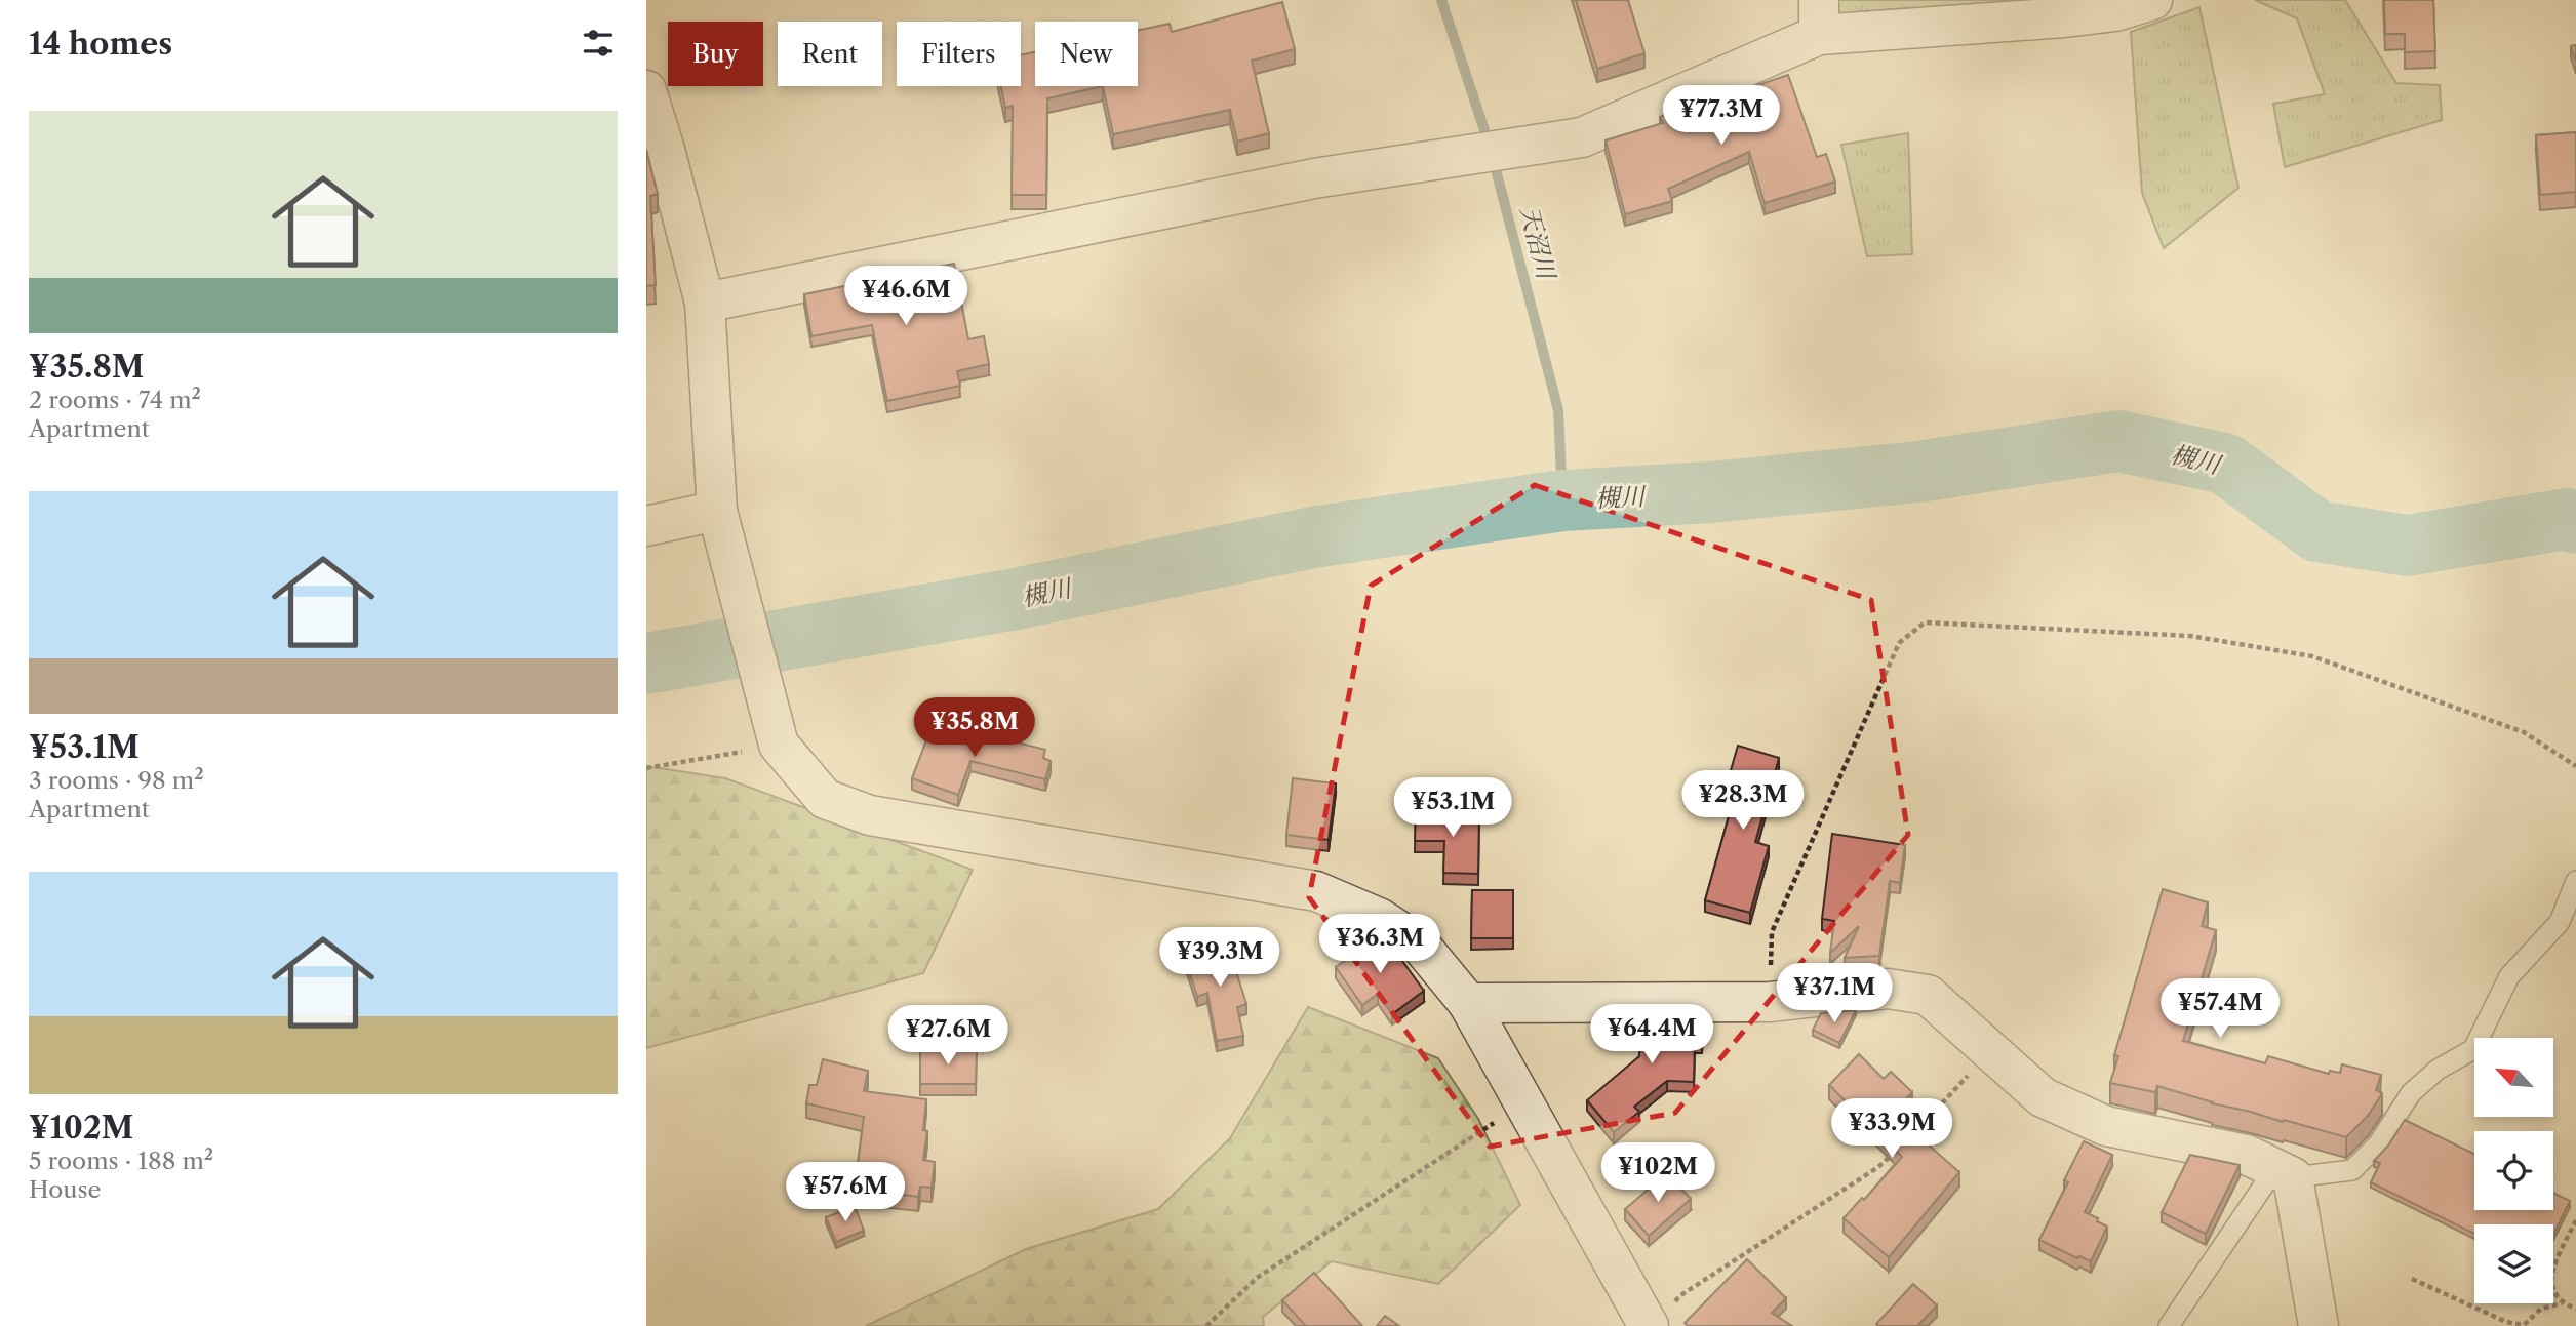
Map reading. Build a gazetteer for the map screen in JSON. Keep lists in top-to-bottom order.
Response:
{
  "water": ["天沼川", "槻川"],
  "north": "top left",
  "page": {
    "heading": "14 homes",
    "chip": [
      "Buy",
      "Rent",
      "Filters",
      "New"
    ],
    "price": [
      "¥77.3M",
      "¥46.6M",
      "¥35.8M",
      "¥28.3M",
      "¥53.1M",
      "¥36.3M",
      "¥39.3M",
      "¥37.1M",
      "¥57.4M",
      "¥64.4M",
      "¥27.6M",
      "¥33.9M",
      "¥102M",
      "¥57.6M"
    ],
    "list": [
      {
        "name": "¥35.8M",
        "note": "2 rooms · 74 m² · Apartment"
      },
      {
        "name": "¥53.1M",
        "note": "3 rooms · 98 m² · Apartment"
      },
      {
        "name": "¥102M",
        "note": "5 rooms · 188 m² · House"
      }
    ]
  }
}
